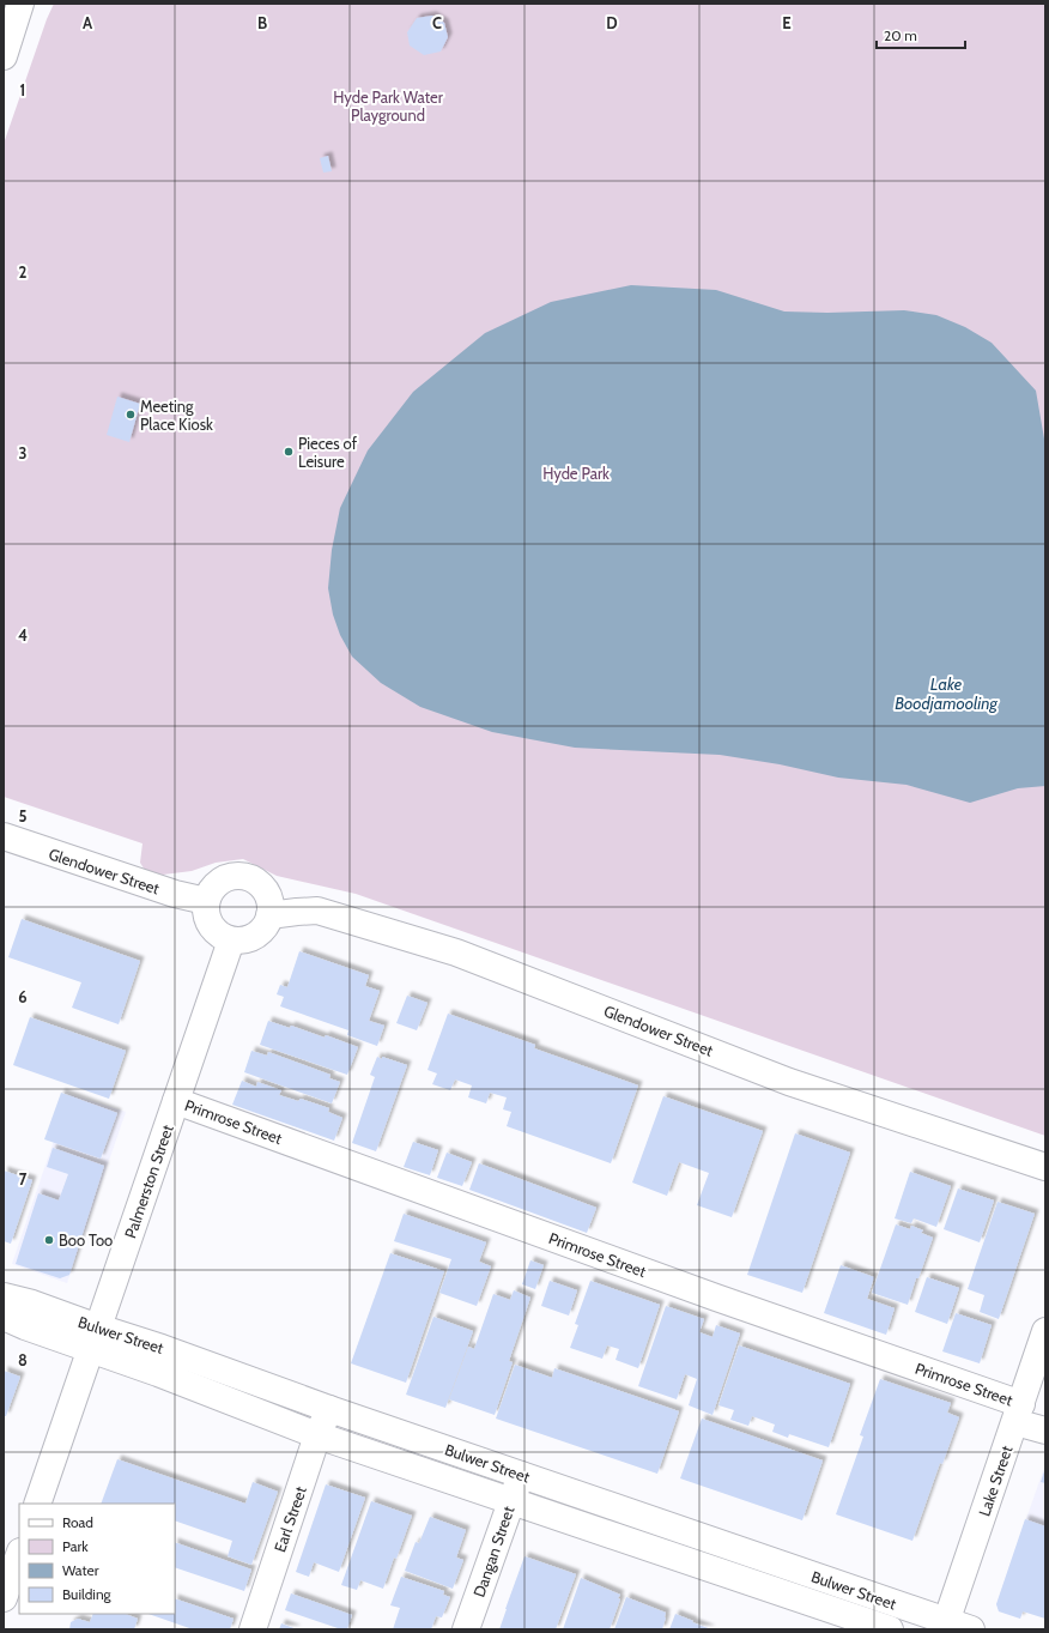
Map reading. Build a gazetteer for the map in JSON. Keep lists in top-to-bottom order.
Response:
{
  "streets": {
    "street": [
      "Glendower Street",
      "Primrose Street",
      "Palmerston Street",
      "Bulwer Street",
      "Lake Street",
      "Earl Street",
      "Dangan Street"
    ]
  },
  "crossings": [
    ["Glendower Street", "Palmerston Street"],
    ["Primrose Street", "Palmerston Street"],
    ["Primrose Street", "Lake Street"],
    ["Palmerston Street", "Bulwer Street"],
    ["Bulwer Street", "Lake Street"],
    ["Bulwer Street", "Earl Street"],
    ["Bulwer Street", "Dangan Street"]
  ],
  "water": ["Lake Boodjamooling"],
  "parks": ["Hyde Park Water Playground", "Hyde Park"],
  "places": ["Meeting Place Kiosk", "Pieces of Leisure", "Boo Too"],
  "legend": [
    "Road",
    "Park",
    "Water",
    "Building"
  ],
  "scale_bar": "20 m",
  "grid": {
    "columns": [
      "A",
      "B",
      "C",
      "D",
      "E"
    ],
    "rows": [
      "1",
      "2",
      "3",
      "4",
      "5",
      "6",
      "7",
      "8"
    ]
  }
}
